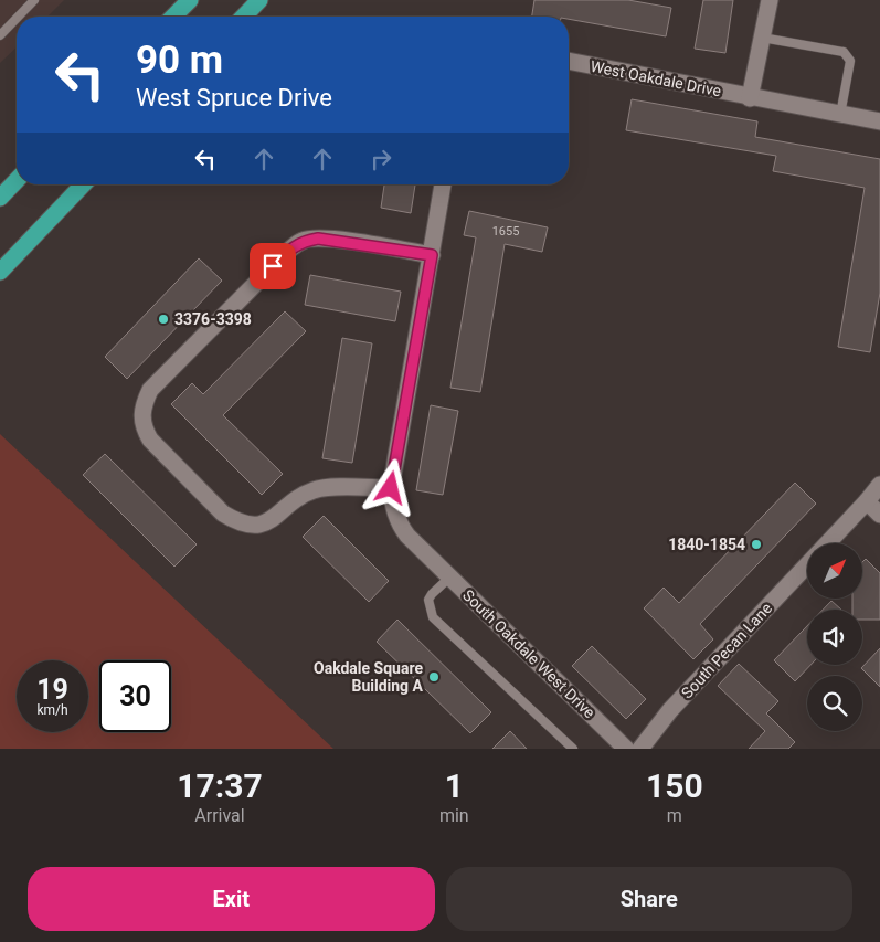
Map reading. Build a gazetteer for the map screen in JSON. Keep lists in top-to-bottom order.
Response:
{
  "streets": {
    "street": ["West Oakdale Drive", "South Pecan Lane", "South Oakdale West Drive"]
  },
  "places": ["3376-3398", "1840-1854", "Oakdale Square Building A"],
  "house_numbers": ["1655"],
  "north": "top right",
  "page": {
    "turn": ["90 m", "West Spruce Drive"],
    "speed": "19 km/h",
    "limit": "30",
    "eta": [
      "17:37",
      "Arrival",
      "1",
      "min",
      "150",
      "m"
    ],
    "buttons": ["Exit", "Share"]
  }
}
